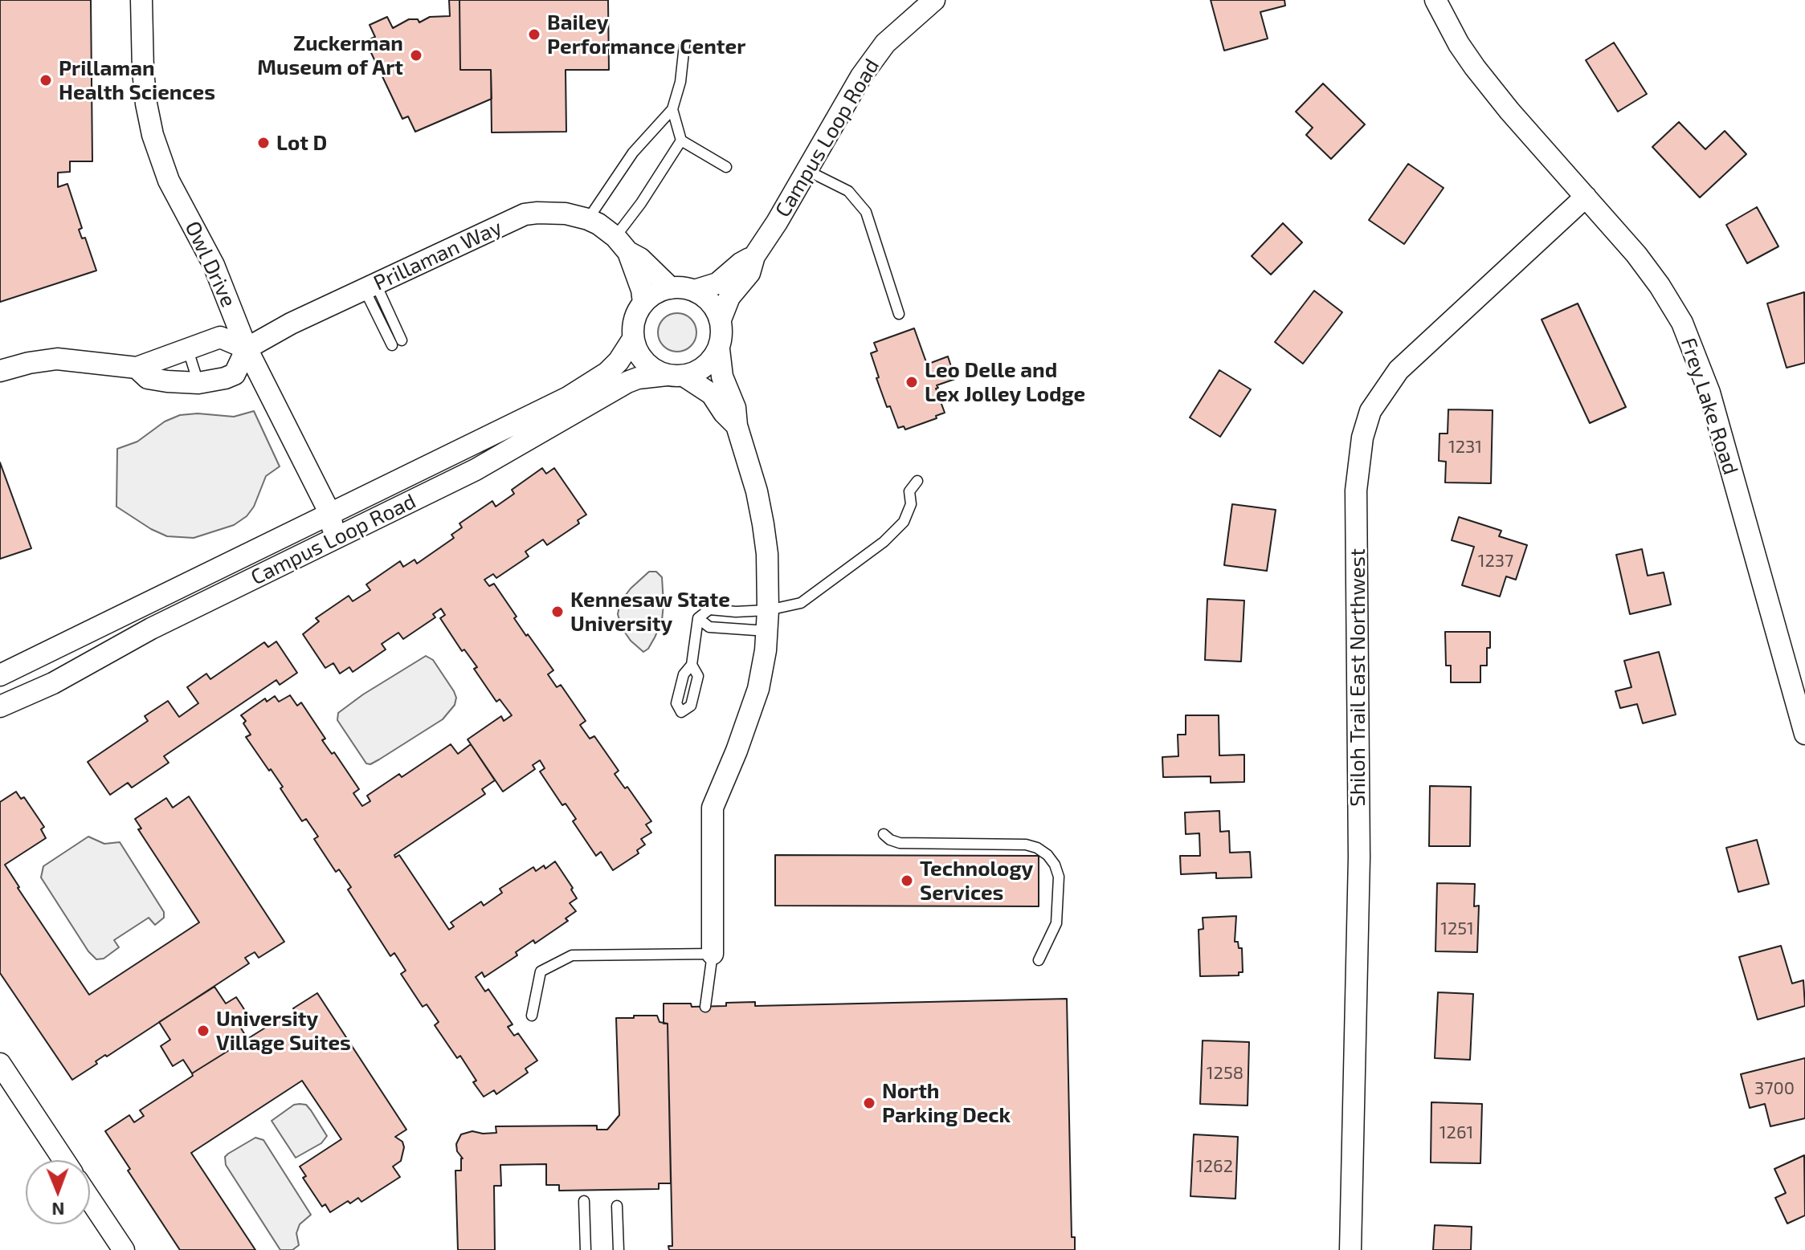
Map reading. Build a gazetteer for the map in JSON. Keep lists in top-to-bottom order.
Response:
{
  "streets": {
    "street": [
      "Campus Loop Road",
      "Prillaman Way",
      "Owl Drive",
      "Frey Lake Road",
      "Shiloh Trail East Northwest"
    ]
  },
  "crossings": [
    ["Campus Loop Road", "Prillaman Way"],
    ["Campus Loop Road", "Owl Drive"],
    ["Prillaman Way", "Owl Drive"],
    ["Frey Lake Road", "Shiloh Trail East Northwest"]
  ],
  "places": [
    "Bailey Performance Center",
    "Zuckerman Museum of Art",
    "Prillaman Health Sciences",
    "Lot D",
    "Leo Delle and Lex Jolley Lodge",
    "Kennesaw State University",
    "Technology Services",
    "University Village Suites",
    "North Parking Deck"
  ],
  "house_numbers": [
    "1231",
    "1237",
    "1251",
    "1258",
    "3700",
    "1261",
    "1262"
  ],
  "north": "bottom"
}
